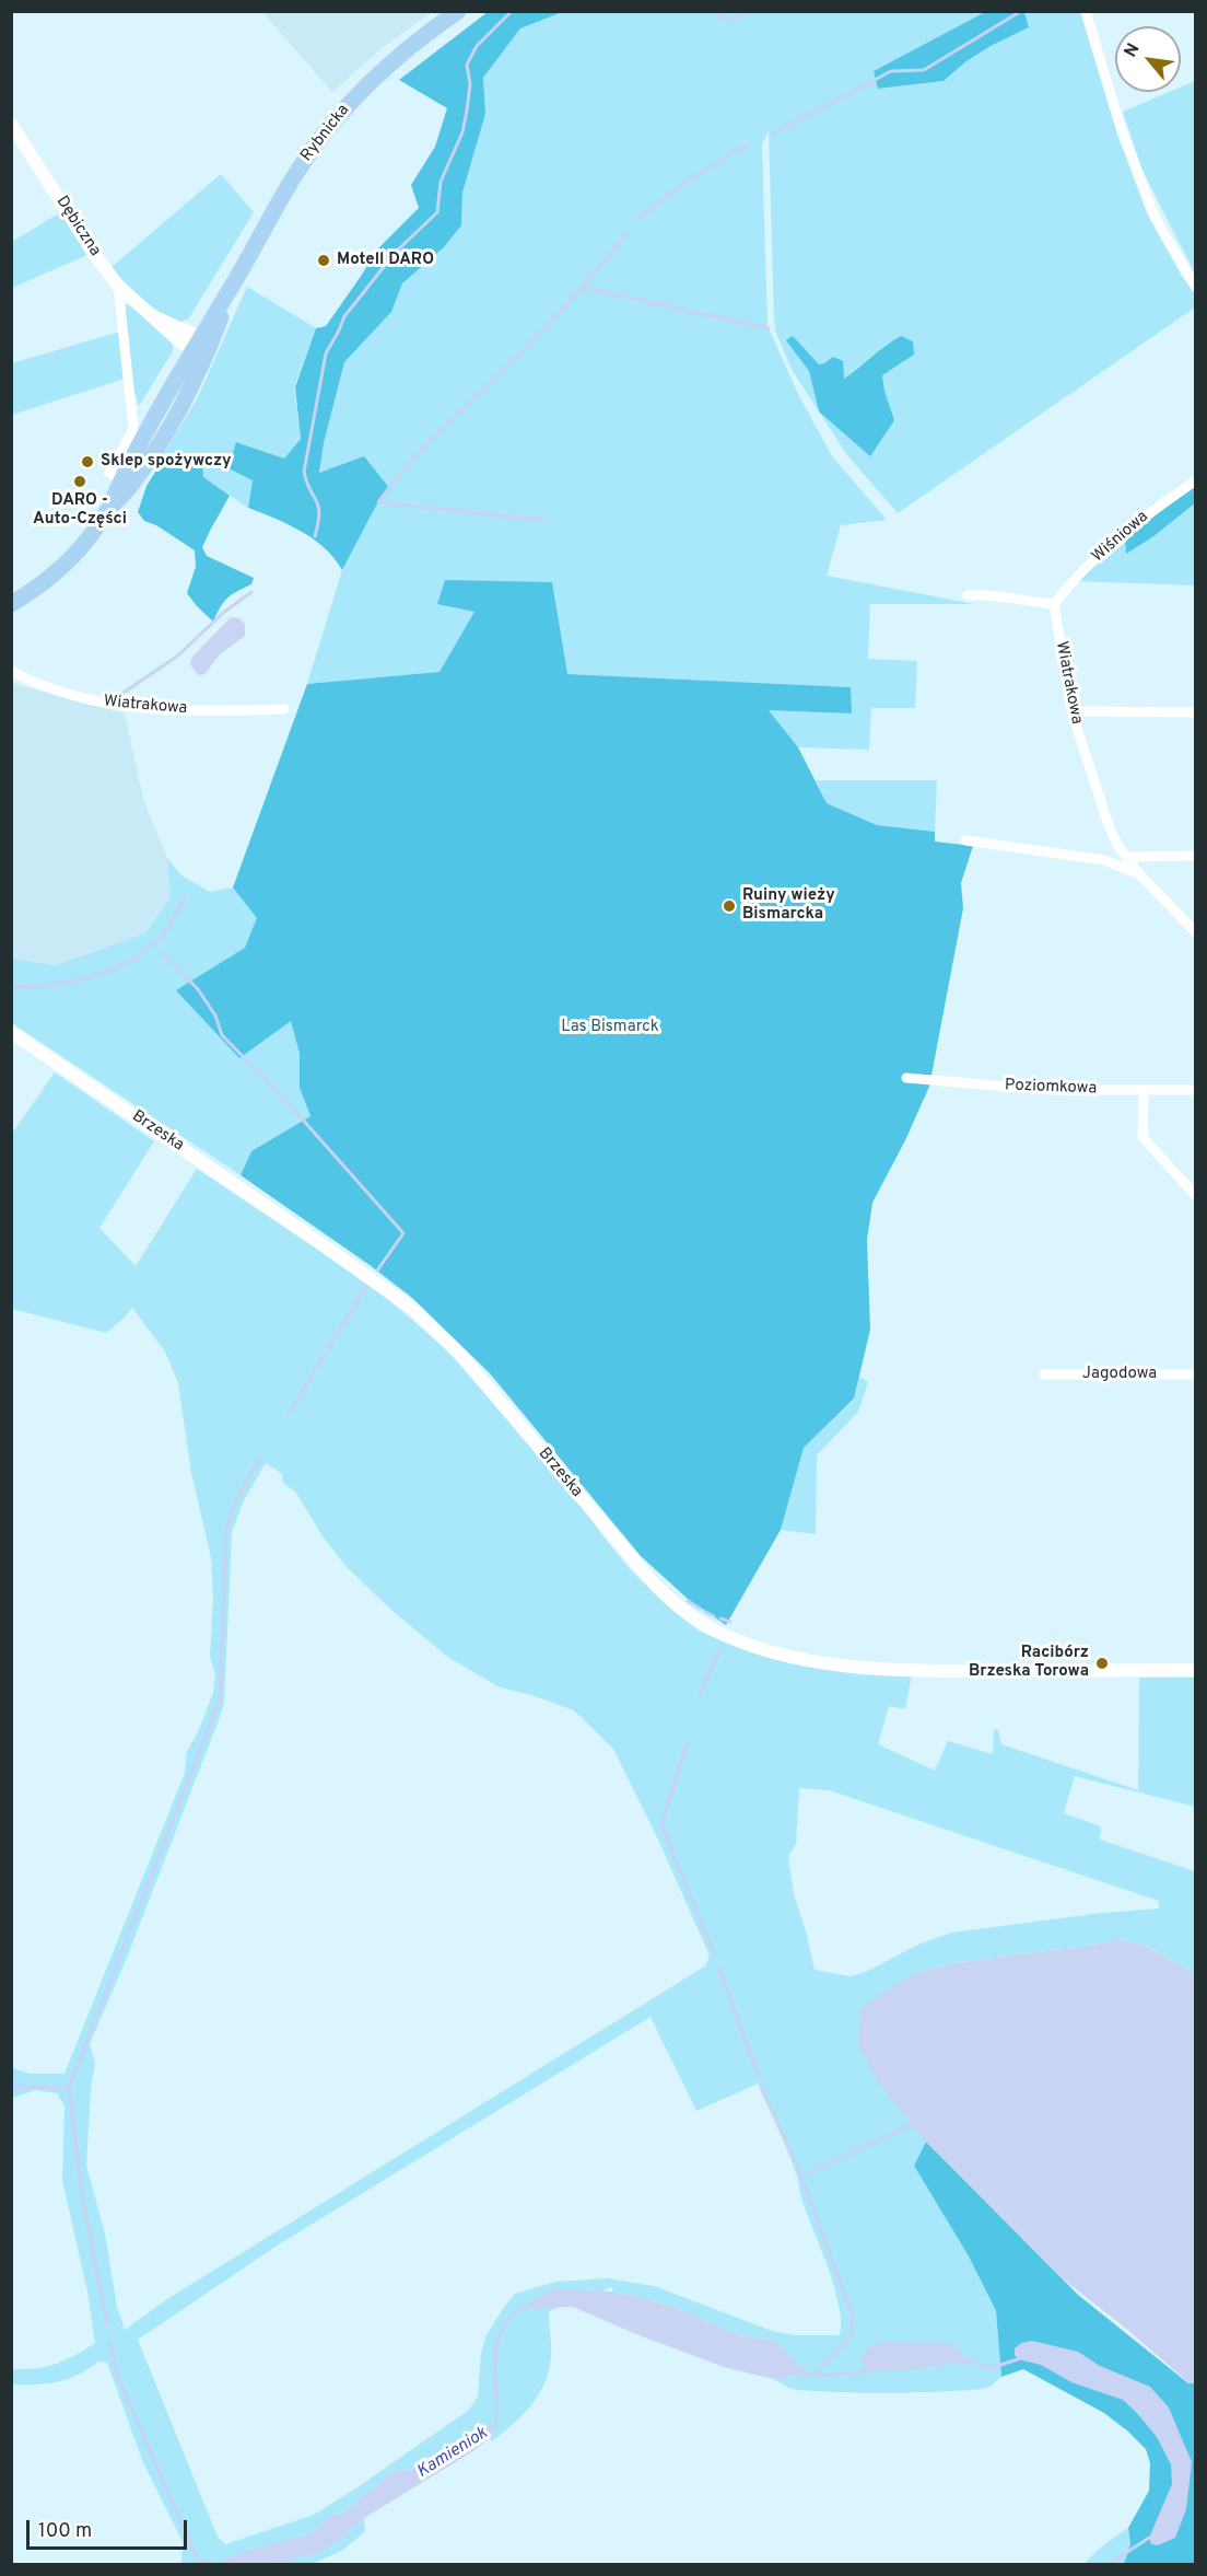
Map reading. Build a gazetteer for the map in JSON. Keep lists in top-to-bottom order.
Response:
{
  "streets": {
    "main road": ["Rybnicka"],
    "street": [
      "Dębiczna",
      "Wiśniowa",
      "Wiatrakowa",
      "Poziomkowa",
      "Brzeska",
      "Jagodowa"
    ]
  },
  "crossings": [
    ["Rybnicka", "Dębiczna"],
    ["Wiśniowa", "Wiatrakowa"]
  ],
  "water": ["Kamieniok"],
  "parks": ["Las Bismarck"],
  "places": [
    "Motell DARO",
    "Sklep spożywczy",
    "DARO - Auto-Części",
    "Ruiny wieży Bismarcka",
    "Racibórz Brzeska Torowa"
  ],
  "scale_bar": "100 m",
  "north": "top left"
}
